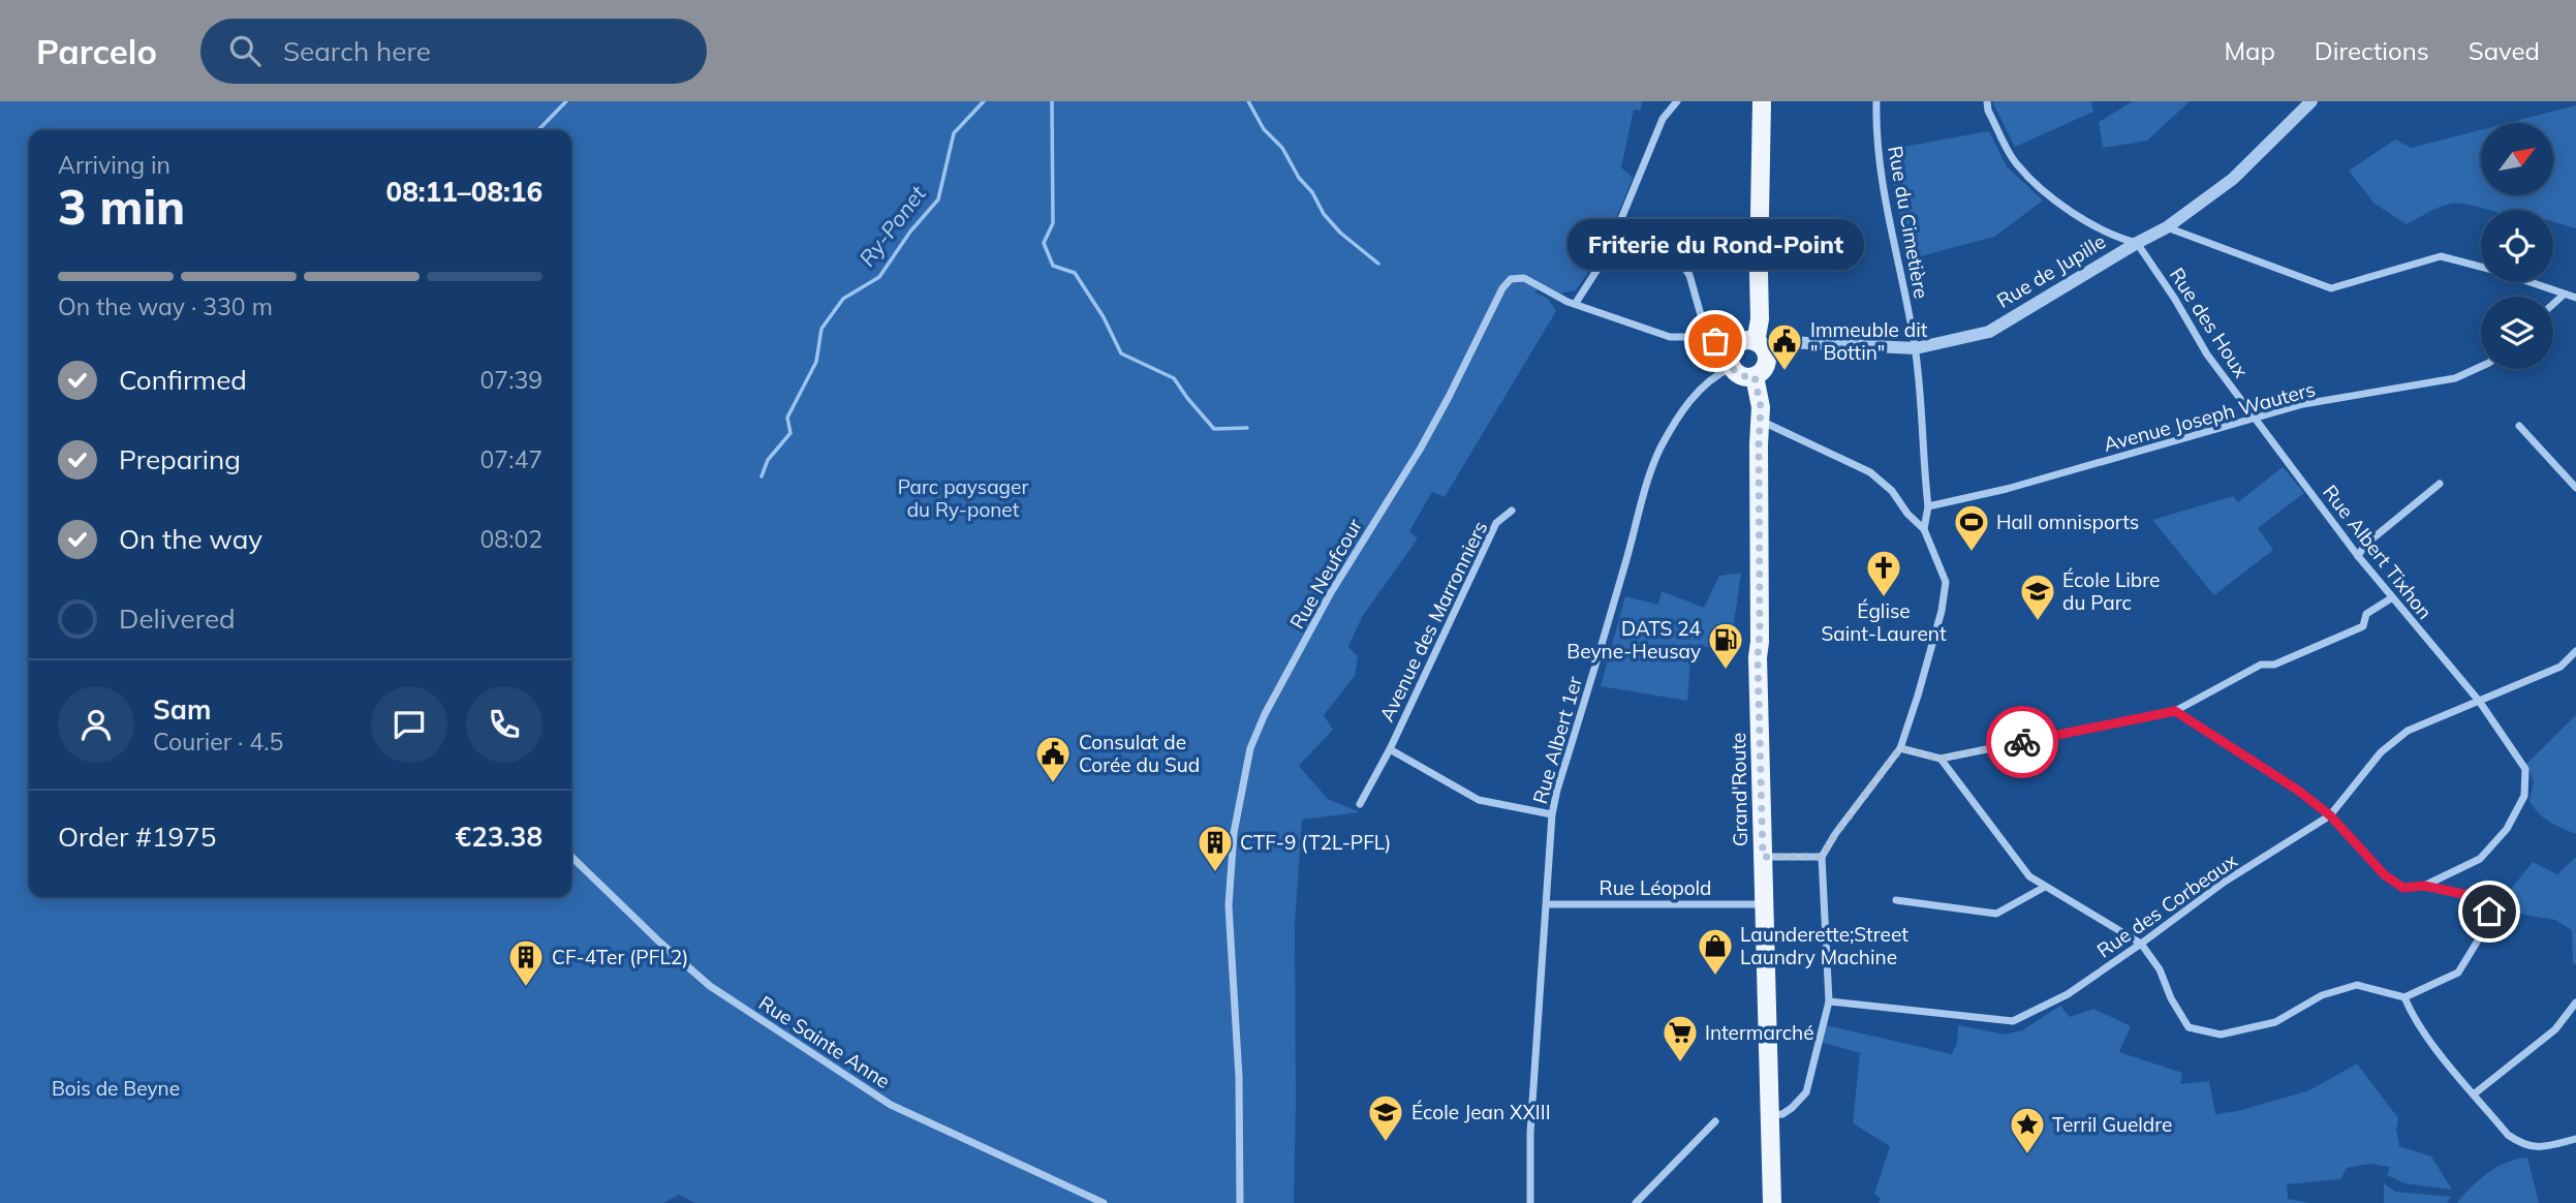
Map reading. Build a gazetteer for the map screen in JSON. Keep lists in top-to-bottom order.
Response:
{
  "streets": {
    "main road": ["Grand'Route"],
    "street": [
      "Rue du Cimetière",
      "Rue de Jupille",
      "Rue des Houx",
      "Avenue Joseph Wauters",
      "Rue Albert Tixhon",
      "Rue Neufcour",
      "Avenue des Marronniers",
      "Rue Albert 1er",
      "Rue Léopold",
      "Rue des Corbeaux",
      "Rue Sainte Anne"
    ]
  },
  "crossings": [
    ["Rue du Cimetière", "Rue de Jupille"],
    ["Rue du Cimetière", "Avenue Joseph Wauters"],
    ["Rue de Jupille", "Rue des Houx"],
    ["Rue de Jupille", "Rue Albert 1er"],
    ["Rue de Jupille", "Grand'Route"],
    ["Rue des Houx", "Avenue Joseph Wauters"],
    ["Rue des Houx", "Rue Albert Tixhon"],
    ["Avenue Joseph Wauters", "Rue Albert Tixhon"],
    ["Rue Albert Tixhon", "Rue des Corbeaux"],
    ["Avenue des Marronniers", "Rue Albert 1er"],
    ["Rue Albert 1er", "Grand'Route"],
    ["Rue Albert 1er", "Rue Léopold"],
    ["Grand'Route", "Rue Léopold"]
  ],
  "water": ["Ry-Ponet"],
  "parks": ["Parc paysager du Ry-ponet", "Bois de Beyne"],
  "places": {
    "other": ["Friterie du Rond-Point"],
    "public building": ["Immeuble dit \" Bottin\"", "Consulat de Corée du Sud"],
    "sports": ["Hall omnisports"],
    "church": ["Église Saint-Laurent"],
    "school or university": ["École Libre du Parc", "École Jean XXIII"],
    "fuel station": ["DATS 24 Beyne-Heusay"],
    "building": ["CTF-9 (T2L-PFL)", "CF-4Ter (PFL2)"],
    "shop": ["Launderette;Street Laundry Machine"],
    "supermarket": ["Intermarché"],
    "place": ["Terril Gueldre"]
  },
  "north": "top right",
  "page": {
    "header": "Parcelo",
    "search": "Search here",
    "nav": ["Map", "Directions", "Saved"],
    "heading": ["3 min", "Arriving in", "08:11–08:16"],
    "panel": [
      "Sam",
      "Courier · 4.5",
      "Order #1975",
      "€23.38"
    ],
    "bubble": "Friterie du Rond-Point",
    "bar": "On the way · 330 m",
    "list": [
      ["Confirmed", "07:39"],
      ["Preparing", "07:47"],
      ["On the way", "08:02"],
      "Delivered"
    ]
  }
}
